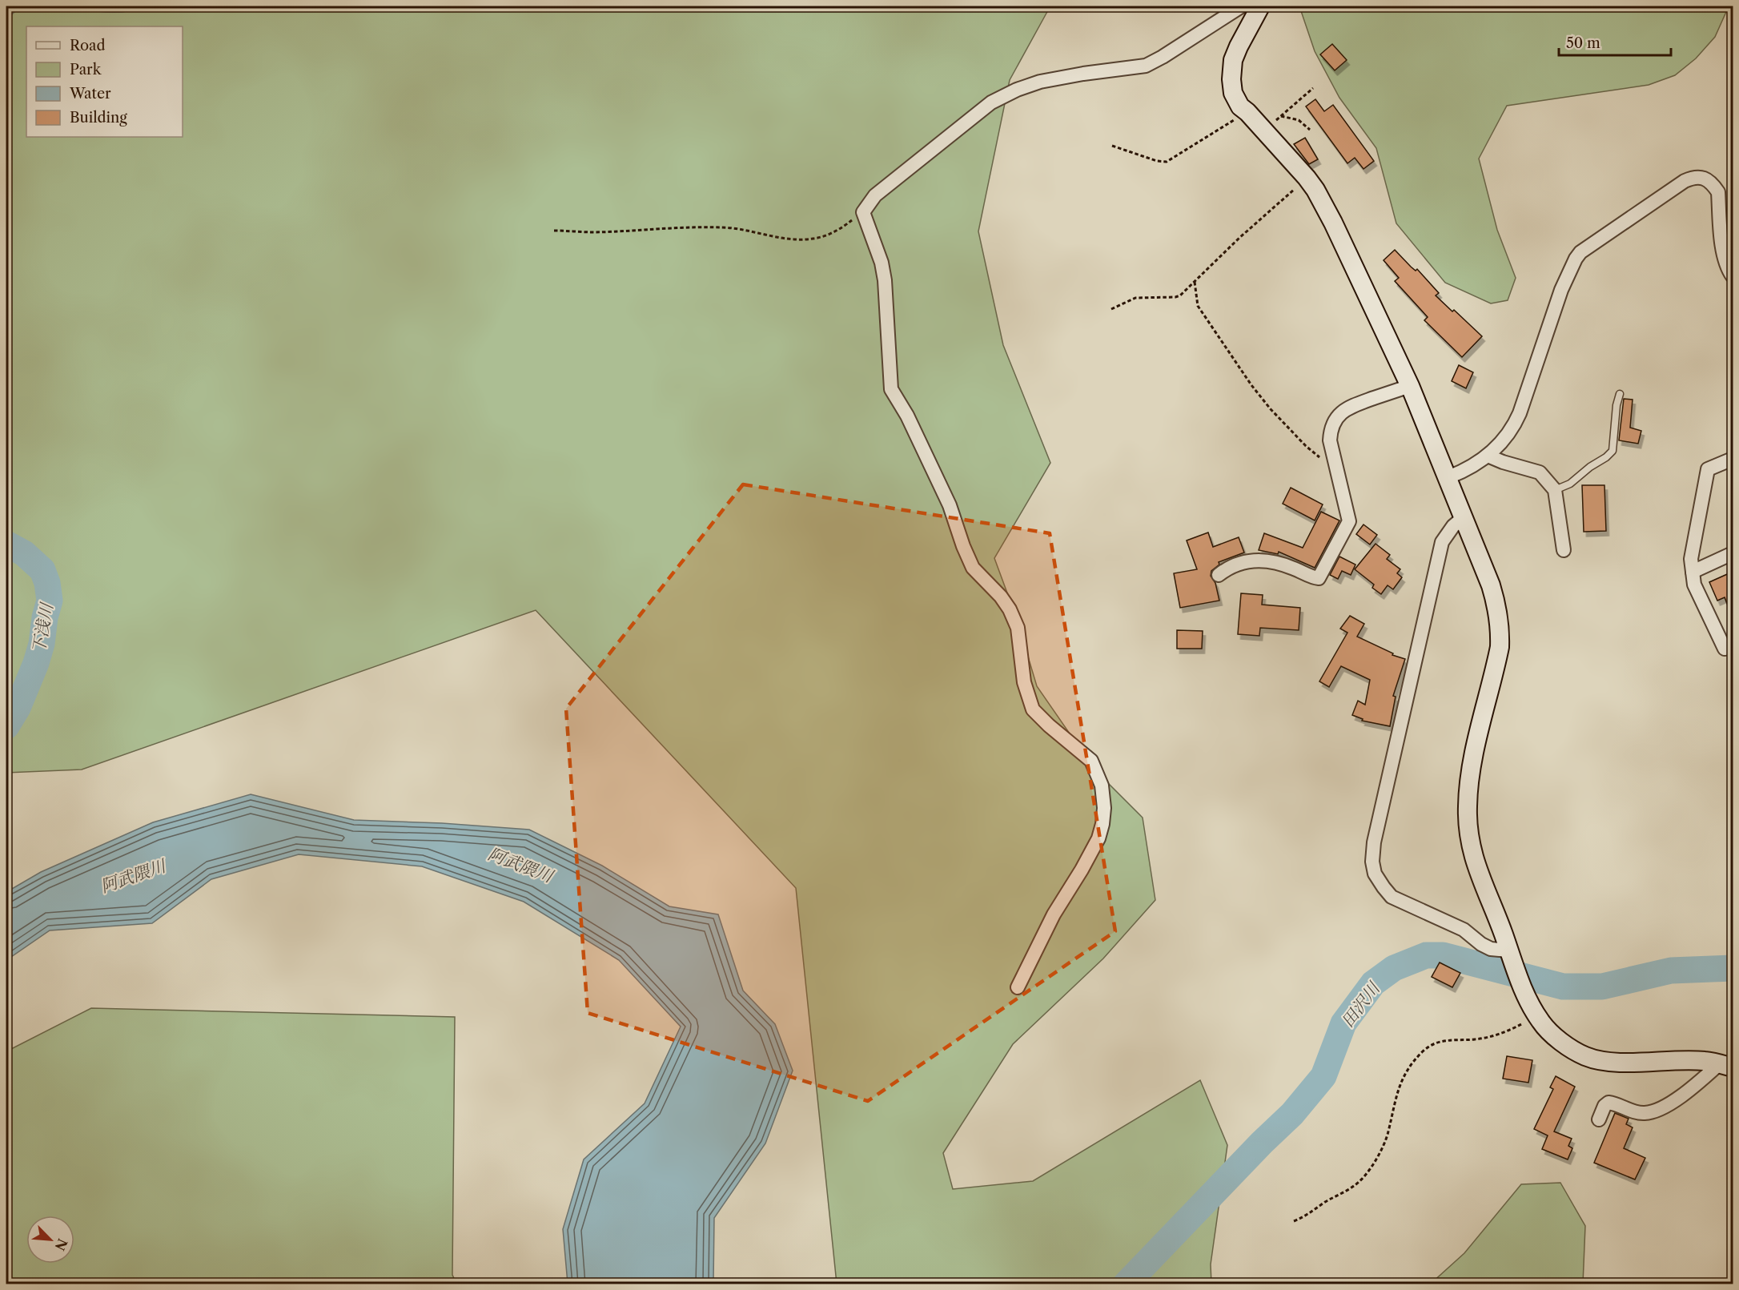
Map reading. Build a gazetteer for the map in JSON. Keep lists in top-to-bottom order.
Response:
{
  "water": ["下浅川", "阿武隈川", "田沢川"],
  "legend": [
    "Road",
    "Park",
    "Water",
    "Building"
  ],
  "scale_bar": "50 m",
  "north": "bottom right"
}
